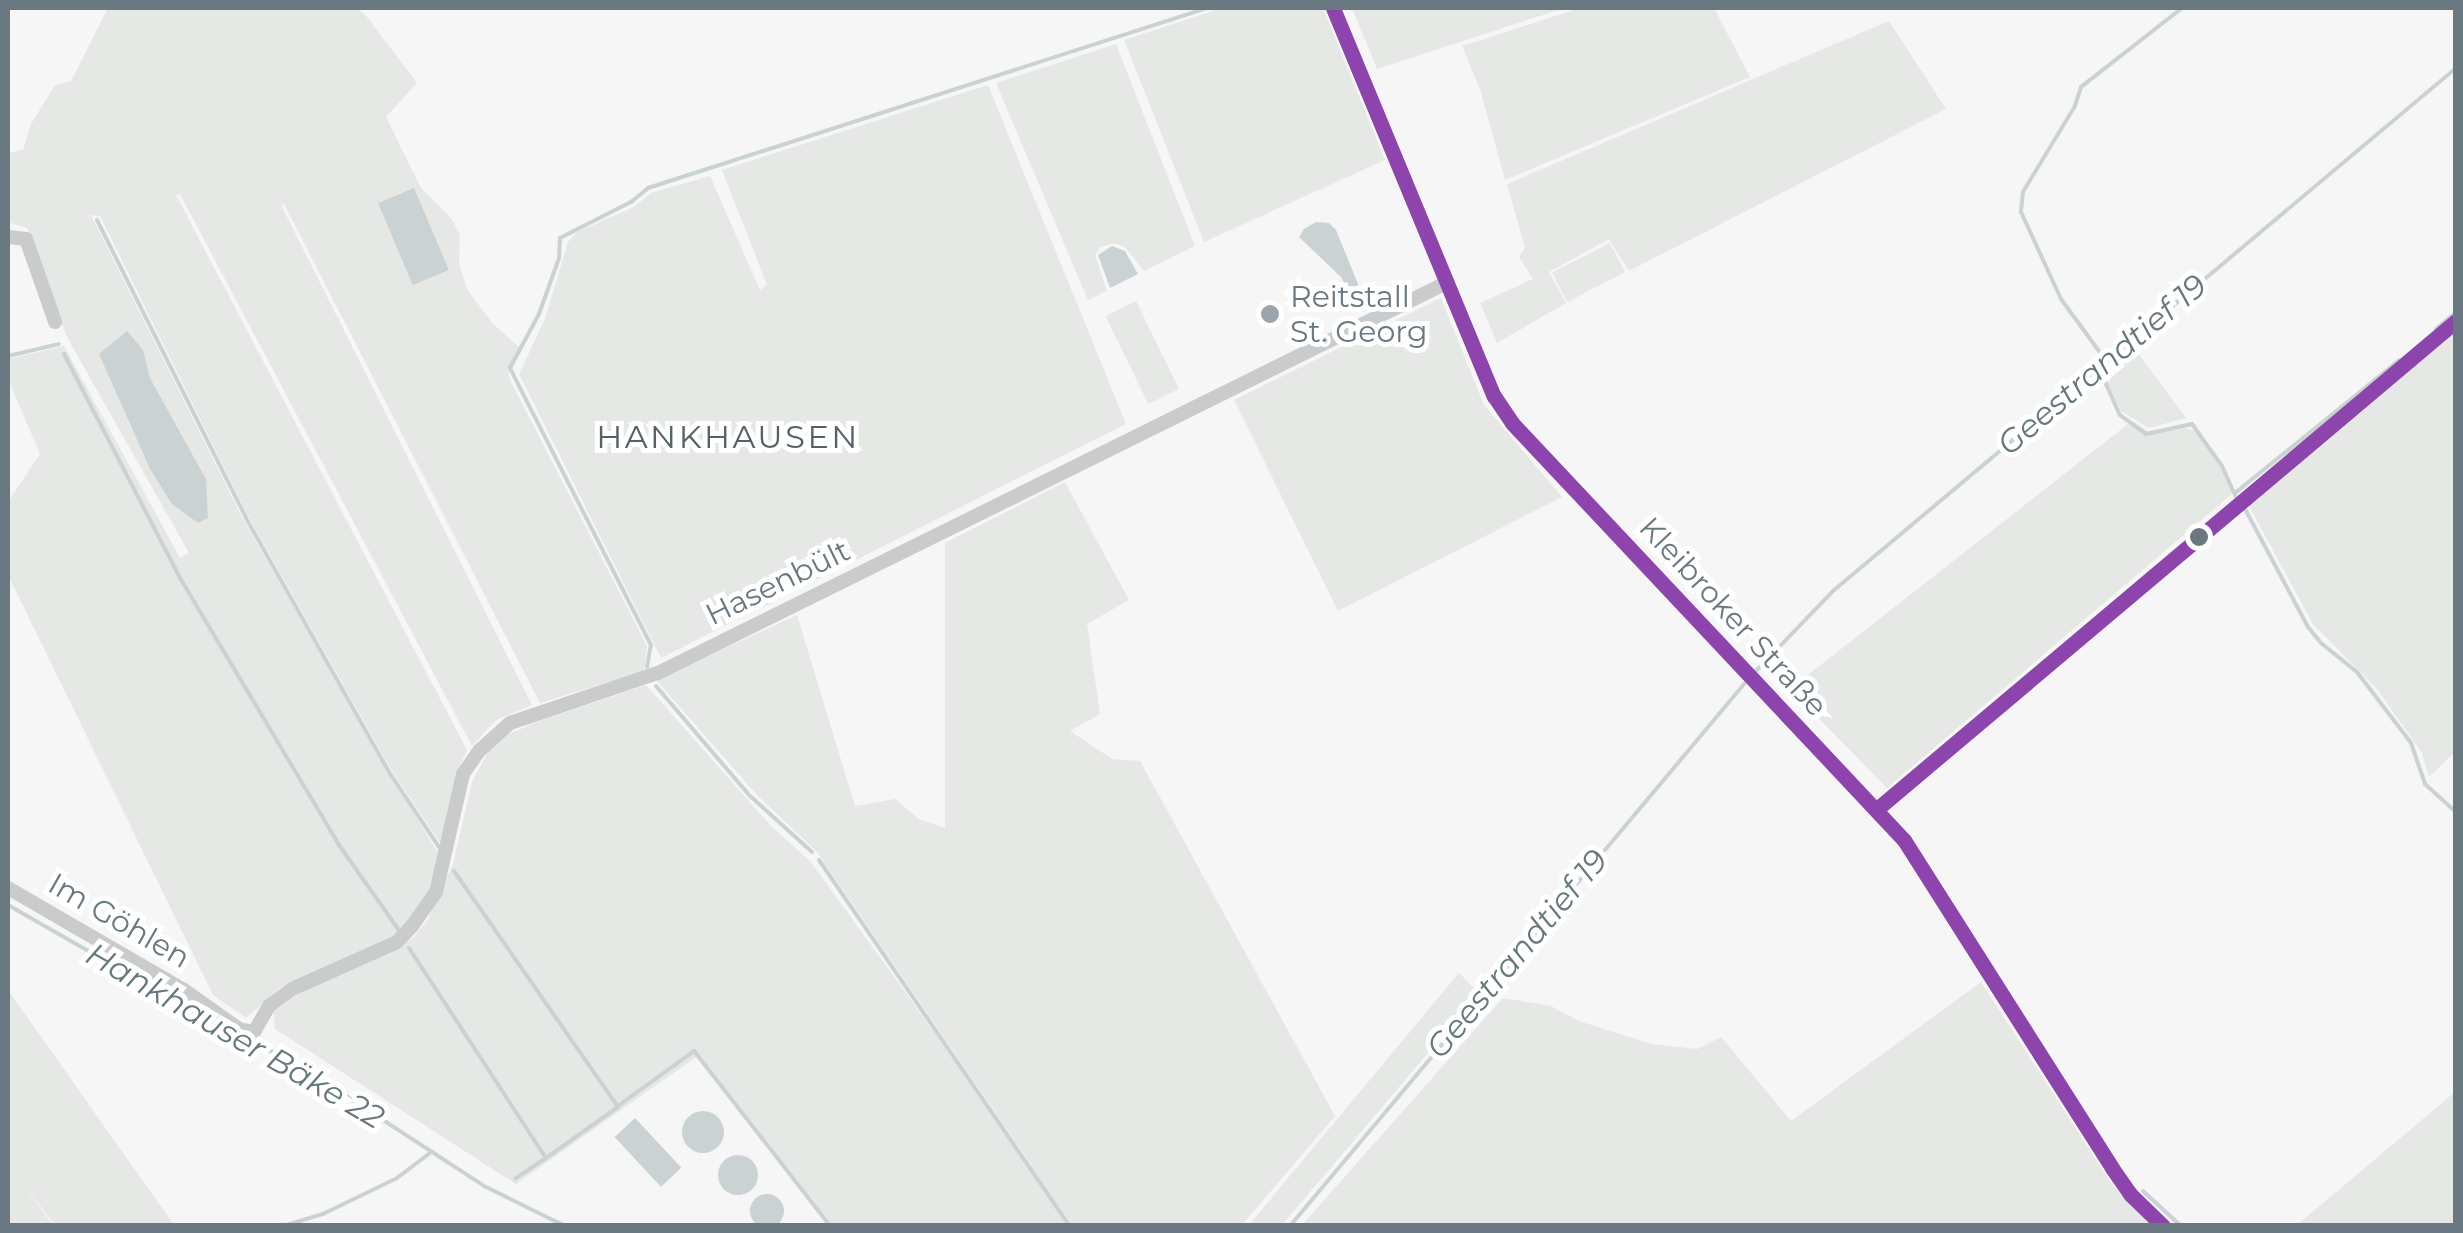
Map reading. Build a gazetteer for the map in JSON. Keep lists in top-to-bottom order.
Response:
{
  "streets": {
    "street": ["Hasenbült", "Kleibroker Straße", "Im Göhlen"]
  },
  "crossings": [
    ["Hasenbült", "Kleibroker Straße"],
    ["Hasenbült", "Im Göhlen"]
  ],
  "districts": ["HANKHAUSEN"],
  "water": ["Geestrandtief 19", "Hankhauser Bäke 22"],
  "places": ["Reitstall St. Georg"]
}
